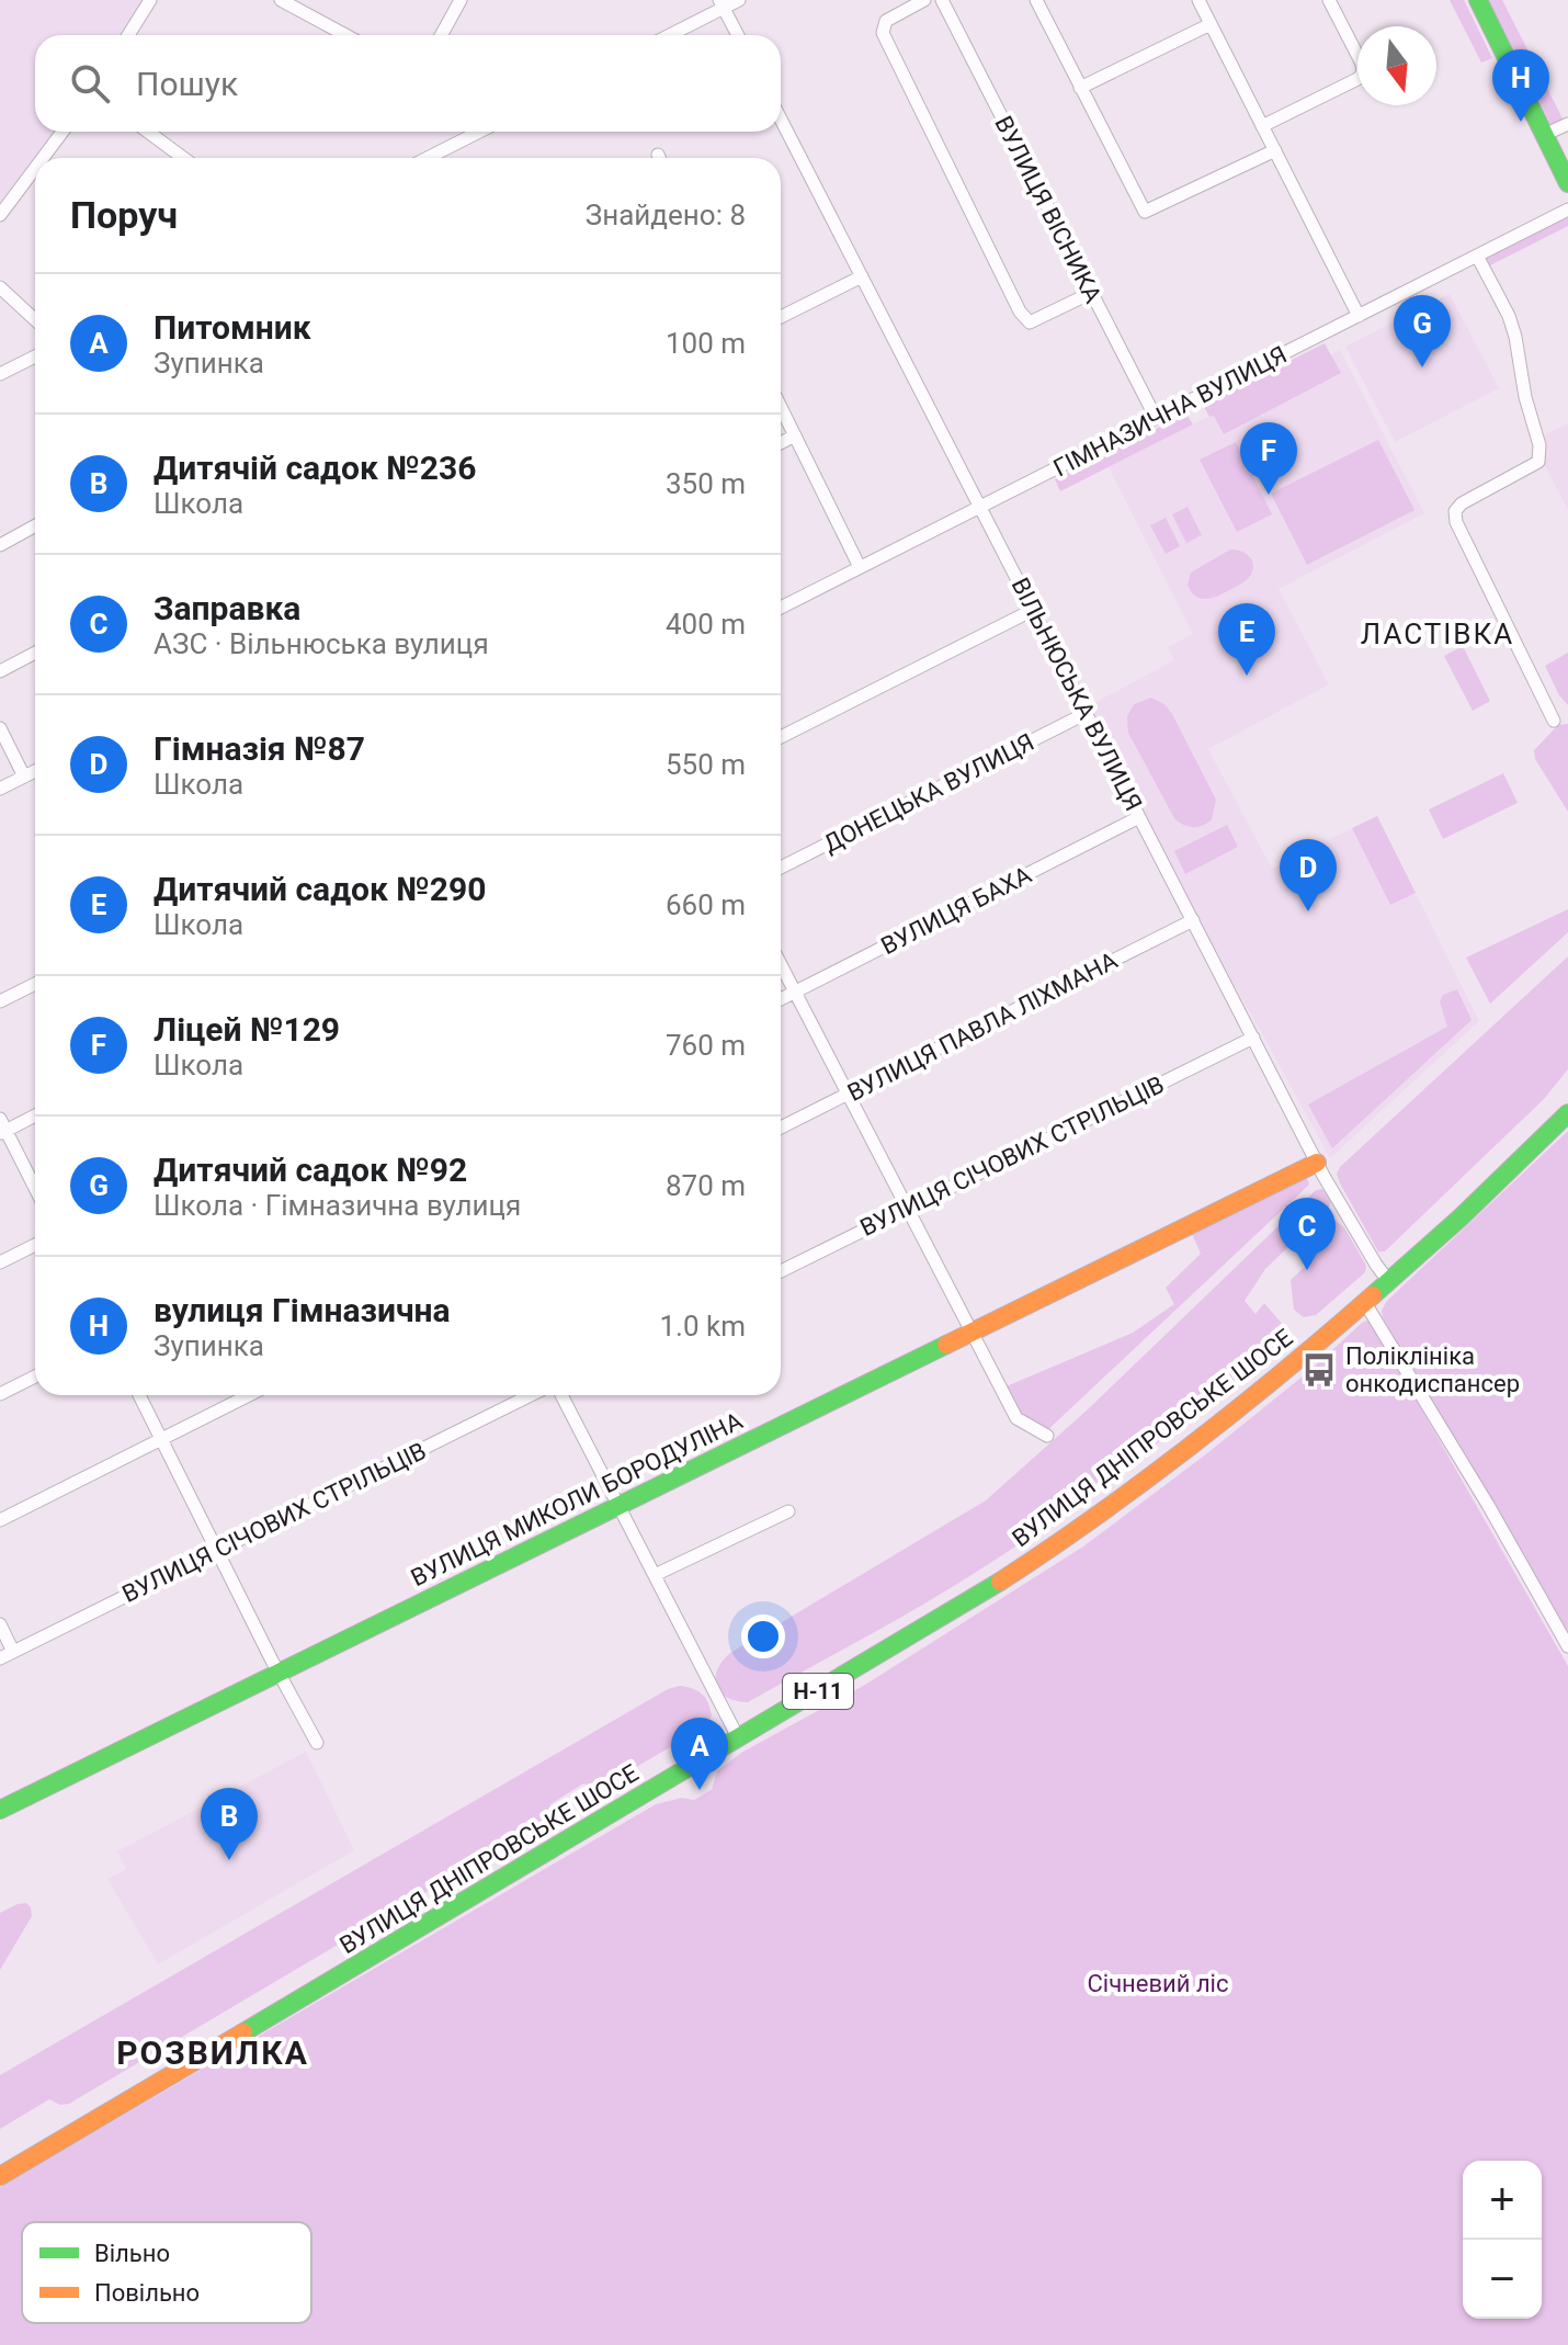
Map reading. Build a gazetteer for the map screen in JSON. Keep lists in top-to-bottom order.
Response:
{
  "streets": {
    "main road": ["ВУЛИЦЯ ДНІПРОВСЬКЕ ШОСЕ", "ВУЛИЦЯ МИКОЛИ БОРОДУЛІНА", "Н-11"],
    "street": [
      "ВУЛИЦЯ ВІСНИКА",
      "ГІМНАЗИЧНА ВУЛИЦЯ",
      "ВІЛЬНЮСЬКА ВУЛИЦЯ",
      "ДОНЕЦЬКА ВУЛИЦЯ",
      "ВУЛИЦЯ БАХА",
      "ВУЛИЦЯ ПАВЛА ЛІХМАНА",
      "ВУЛИЦЯ СІЧОВИХ СТРІЛЬЦІВ"
    ]
  },
  "crossings": [
    ["ВУЛИЦЯ ВІСНИКА", "ГІМНАЗИЧНА ВУЛИЦЯ"],
    ["ГІМНАЗИЧНА ВУЛИЦЯ", "ВІЛЬНЮСЬКА ВУЛИЦЯ"],
    ["ВІЛЬНЮСЬКА ВУЛИЦЯ", "ДОНЕЦЬКА ВУЛИЦЯ"],
    ["ВІЛЬНЮСЬКА ВУЛИЦЯ", "ВУЛИЦЯ БАХА"],
    ["ВІЛЬНЮСЬКА ВУЛИЦЯ", "ВУЛИЦЯ ПАВЛА ЛІХМАНА"],
    ["ВІЛЬНЮСЬКА ВУЛИЦЯ", "ВУЛИЦЯ СІЧОВИХ СТРІЛЬЦІВ"],
    ["ВІЛЬНЮСЬКА ВУЛИЦЯ", "ВУЛИЦЯ ДНІПРОВСЬКЕ ШОСЕ"],
    ["ВІЛЬНЮСЬКА ВУЛИЦЯ", "ВУЛИЦЯ МИКОЛИ БОРОДУЛІНА"]
  ],
  "districts": ["ЛАСТІВКА", "РОЗВИЛКА"],
  "parks": ["Січневий ліс"],
  "places": {
    "bus stop": ["Поліклініка онкодиспансер"]
  },
  "legend": ["Вільно", "Повільно"],
  "north": "bottom",
  "page": {
    "search": "Пошук",
    "pins": [
      "H",
      "G",
      "F",
      "E",
      "D",
      "C",
      "A",
      "B"
    ],
    "heading": ["Поруч", "Знайдено: 8"],
    "list": [
      {
        "mark": "A",
        "name": "Питомник",
        "note": "Зупинка",
        "value": "100 m"
      },
      {
        "mark": "B",
        "name": "Дитячій садок №236",
        "note": "Школа",
        "value": "350 m"
      },
      {
        "mark": "C",
        "name": "Заправка",
        "note": "АЗС · Вільнюська вулиця",
        "value": "400 m"
      },
      {
        "mark": "D",
        "name": "Гімназія №87",
        "note": "Школа",
        "value": "550 m"
      },
      {
        "mark": "E",
        "name": "Дитячий садок №290",
        "note": "Школа",
        "value": "660 m"
      },
      {
        "mark": "F",
        "name": "Ліцей №129",
        "note": "Школа",
        "value": "760 m"
      },
      {
        "mark": "G",
        "name": "Дитячий садок №92",
        "note": "Школа · Гімназична вулиця",
        "value": "870 m"
      },
      {
        "mark": "H",
        "name": "вулиця Гімназична",
        "note": "Зупинка",
        "value": "1.0 km"
      }
    ],
    "map_buttons": ["+", "−"]
  }
}
